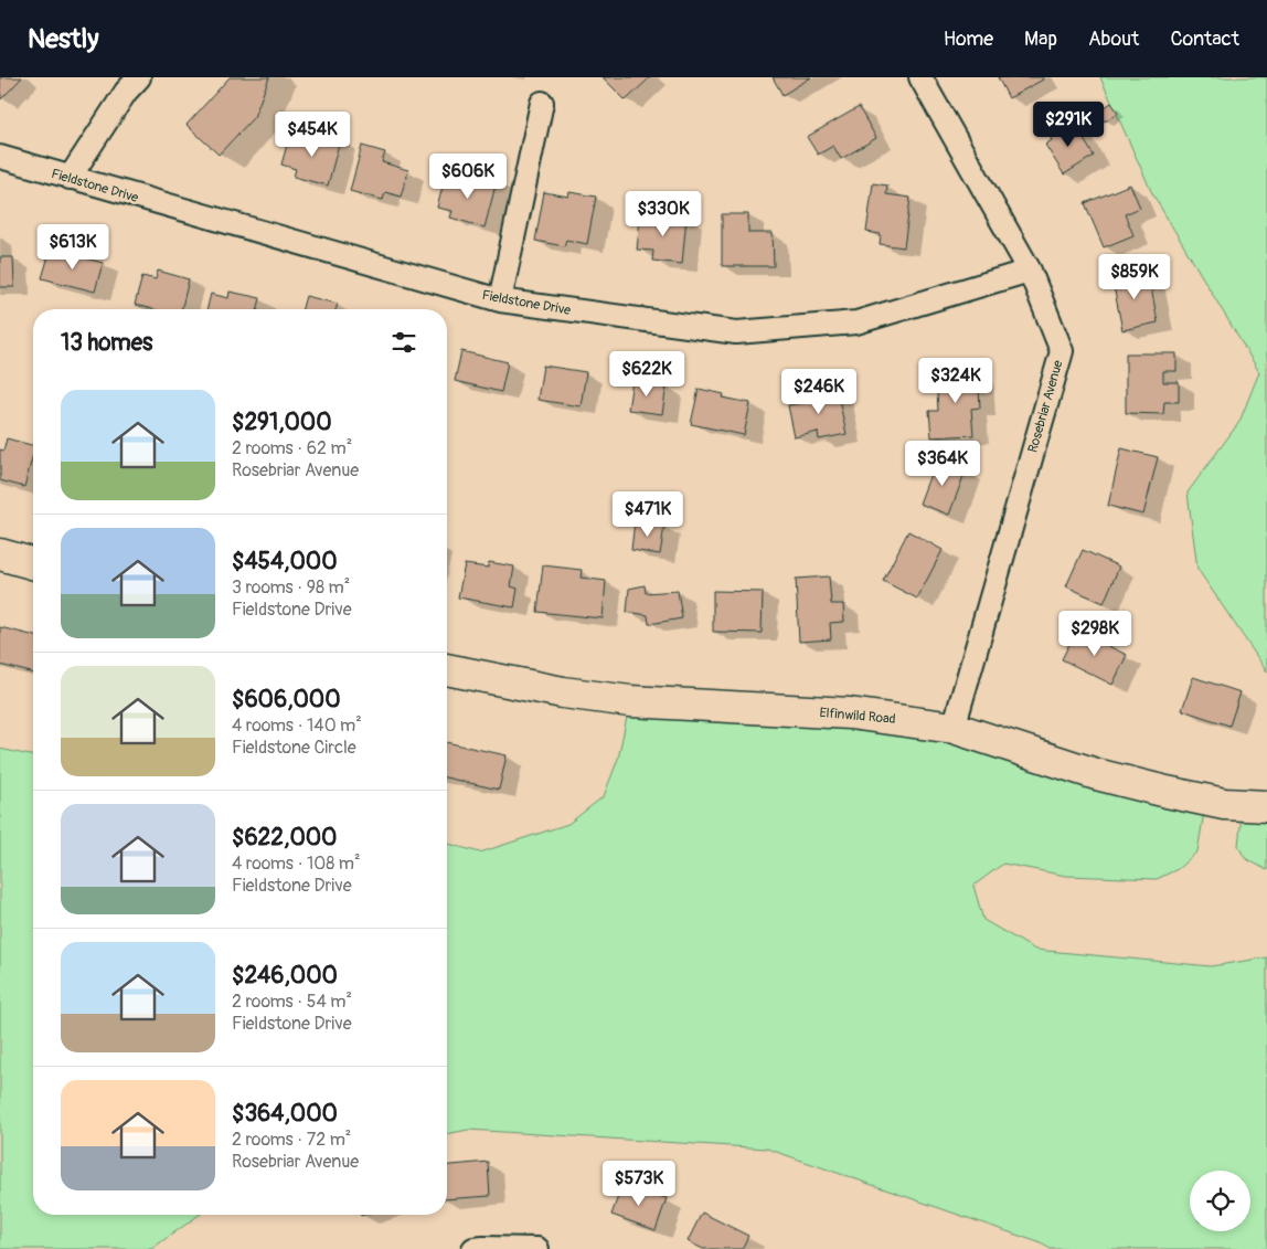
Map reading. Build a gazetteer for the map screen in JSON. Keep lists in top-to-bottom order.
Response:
{
  "streets": {
    "street": ["Fieldstone Drive", "Rosebriar Avenue", "Elfinwild Road"]
  },
  "crossings": [
    ["Fieldstone Drive", "Rosebriar Avenue"],
    ["Rosebriar Avenue", "Elfinwild Road"]
  ],
  "page": {
    "header": "Nestly",
    "nav": [
      "Home",
      "Map",
      "About",
      "Contact"
    ],
    "price": [
      "$291K",
      "$454K",
      "$606K",
      "$330K",
      "$613K",
      "$859K",
      "$622K",
      "$324K",
      "$246K",
      "$364K",
      "$471K",
      "$298K",
      "$573K"
    ],
    "heading": "13 homes",
    "list": [
      {
        "name": "$291,000",
        "note": "2 rooms · 62 m² · Rosebriar Avenue"
      },
      {
        "name": "$454,000",
        "note": "3 rooms · 98 m² · Fieldstone Drive"
      },
      {
        "name": "$606,000",
        "note": "4 rooms · 140 m² · Fieldstone Circle"
      },
      {
        "name": "$622,000",
        "note": "4 rooms · 108 m² · Fieldstone Drive"
      },
      {
        "name": "$246,000",
        "note": "2 rooms · 54 m² · Fieldstone Drive"
      },
      {
        "name": "$364,000",
        "note": "2 rooms · 72 m² · Rosebriar Avenue"
      }
    ]
  }
}
